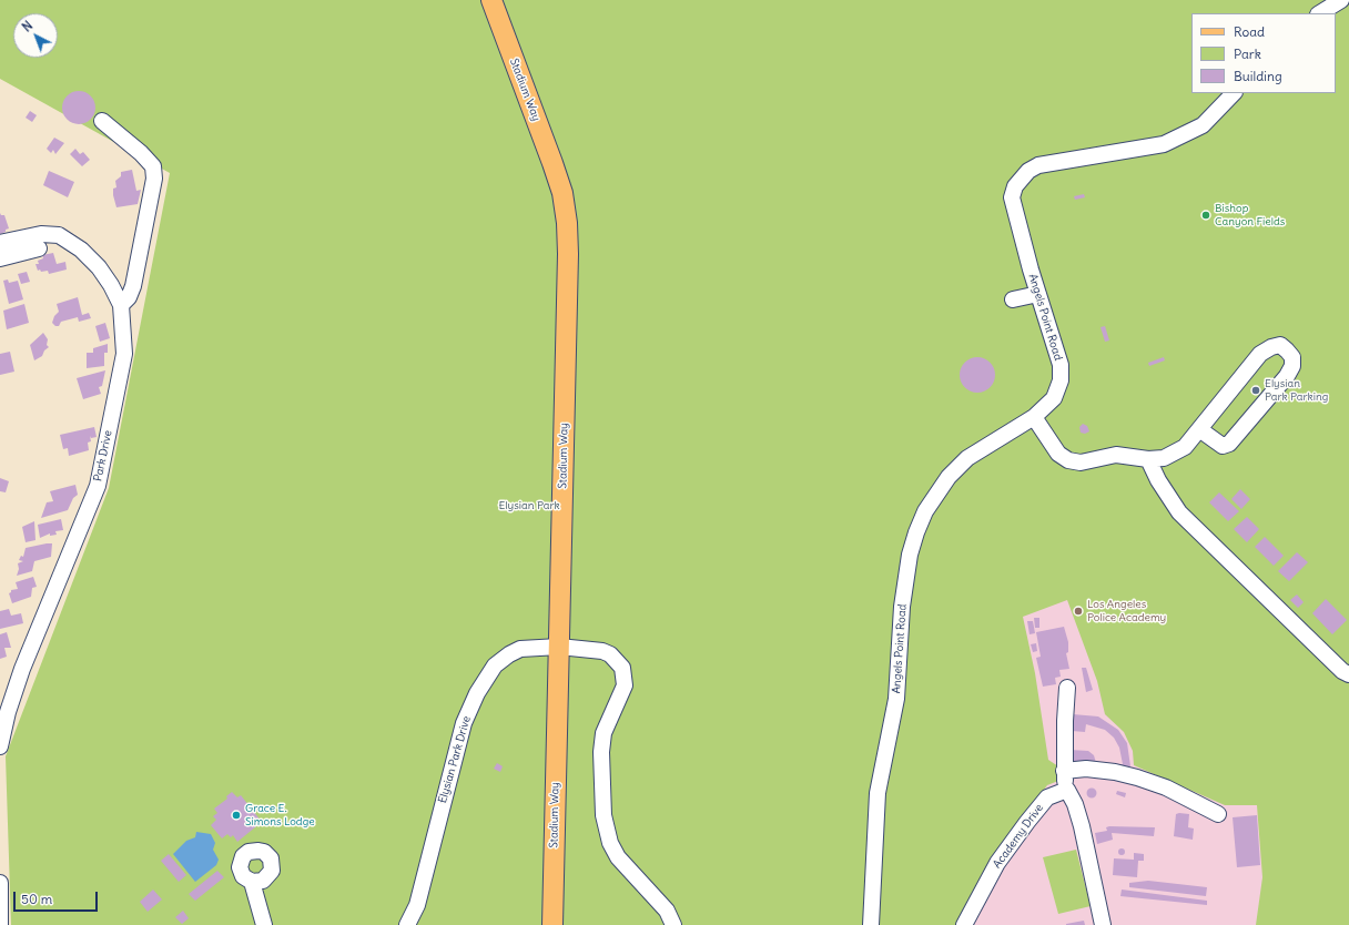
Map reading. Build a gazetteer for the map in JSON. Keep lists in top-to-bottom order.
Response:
{
  "streets": {
    "main road": ["Stadium Way"],
    "street": [
      "Angels Point Road",
      "Park Drive",
      "Elysian Park Drive",
      "Academy Drive"
    ]
  },
  "crossings": [
    ["Stadium Way", "Elysian Park Drive"]
  ],
  "parks": ["Elysian Park"],
  "places": [
    "Bishop Canyon Fields",
    "Elysian Park Parking",
    "Los Angeles Police Academy",
    "Grace E. Simons Lodge"
  ],
  "legend": ["Road", "Park", "Building"],
  "scale_bar": "50 m",
  "north": "top left"
}
